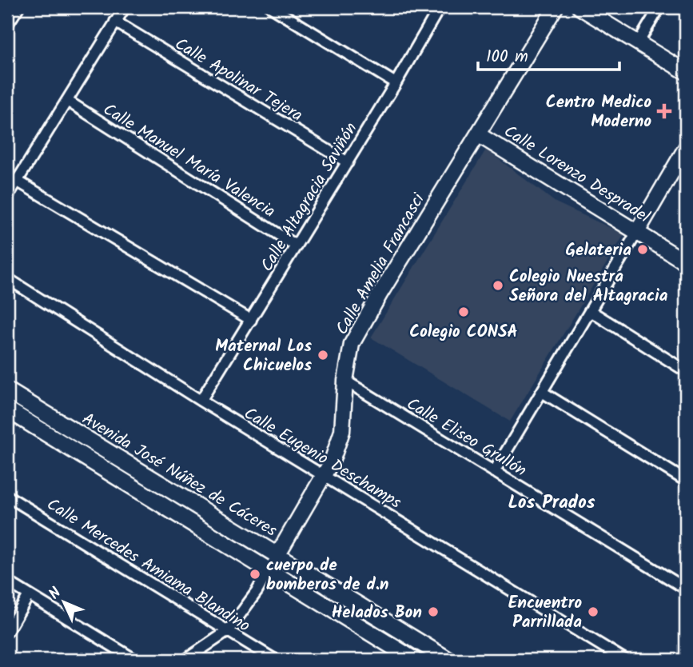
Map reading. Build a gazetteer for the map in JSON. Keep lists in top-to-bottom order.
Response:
{
  "streets": {
    "main road": ["Avenida José Núñez de Cáceres"],
    "street": [
      "Calle Apolinar Tejera",
      "Calle Manuel María Valencia",
      "Calle Lorenzo Despradel",
      "Calle Altagracia Saviñón",
      "Calle Amelia Francasci",
      "Calle Eliseo Grullón",
      "Calle Eugenio Deschamps",
      "Calle Mercedes Amiama Blandino"
    ]
  },
  "crossings": [
    ["Calle Apolinar Tejera", "Calle Altagracia Saviñón"],
    ["Calle Manuel María Valencia", "Calle Altagracia Saviñón"],
    ["Calle Lorenzo Despradel", "Calle Amelia Francasci"],
    ["Calle Altagracia Saviñón", "Calle Eugenio Deschamps"],
    ["Calle Amelia Francasci", "Calle Eliseo Grullón"],
    ["Calle Amelia Francasci", "Calle Eugenio Deschamps"],
    ["Calle Amelia Francasci", "Avenida José Núñez de Cáceres"]
  ],
  "districts": ["Los Prados"],
  "places": {
    "health": ["Centro Medico Moderno"],
    "other": [
      "Gelateria",
      "Colegio Nuestra Señora del Altagracia",
      "Colegio CONSA",
      "Maternal Los Chicuelos",
      "cuerpo de bomberos de d.n",
      "Helados Bon",
      "Encuentro Parrillada"
    ]
  },
  "scale_bar": "100 m",
  "north": "top left"
}
